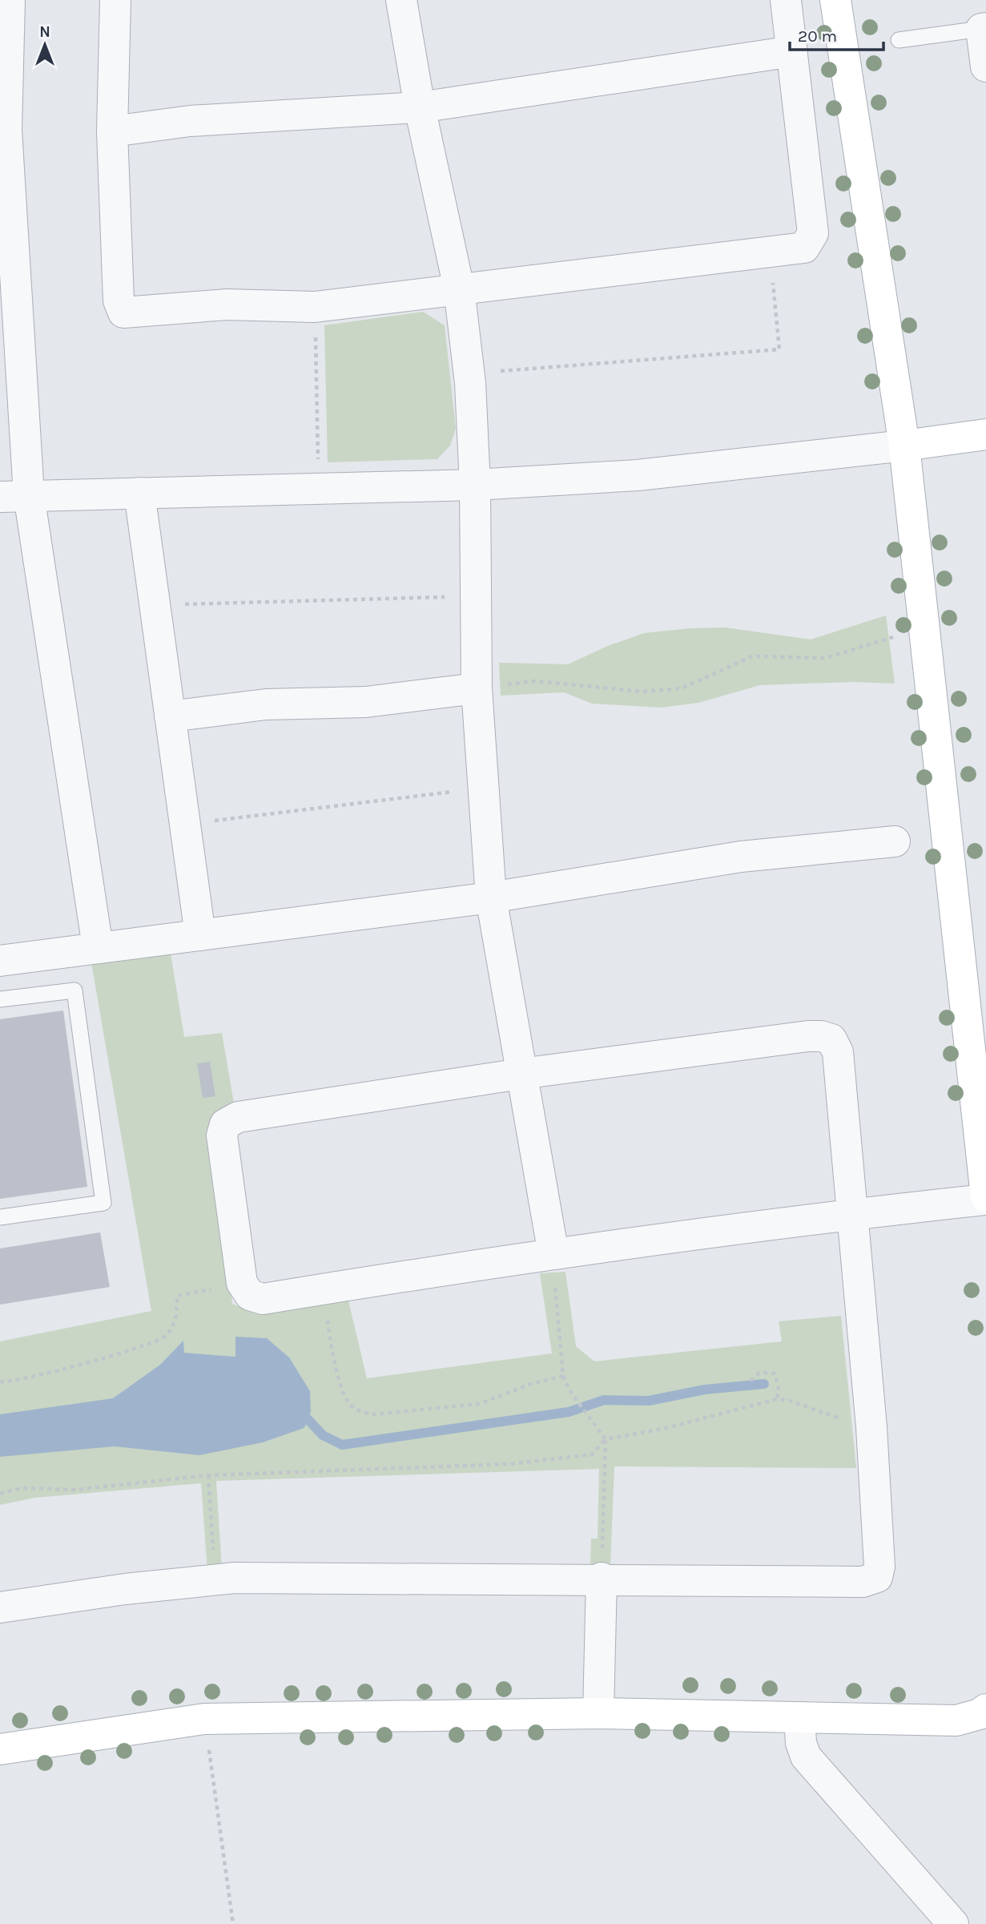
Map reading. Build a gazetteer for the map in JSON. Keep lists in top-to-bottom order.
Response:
{
  "scale_bar": "20 m",
  "north": "top"
}
